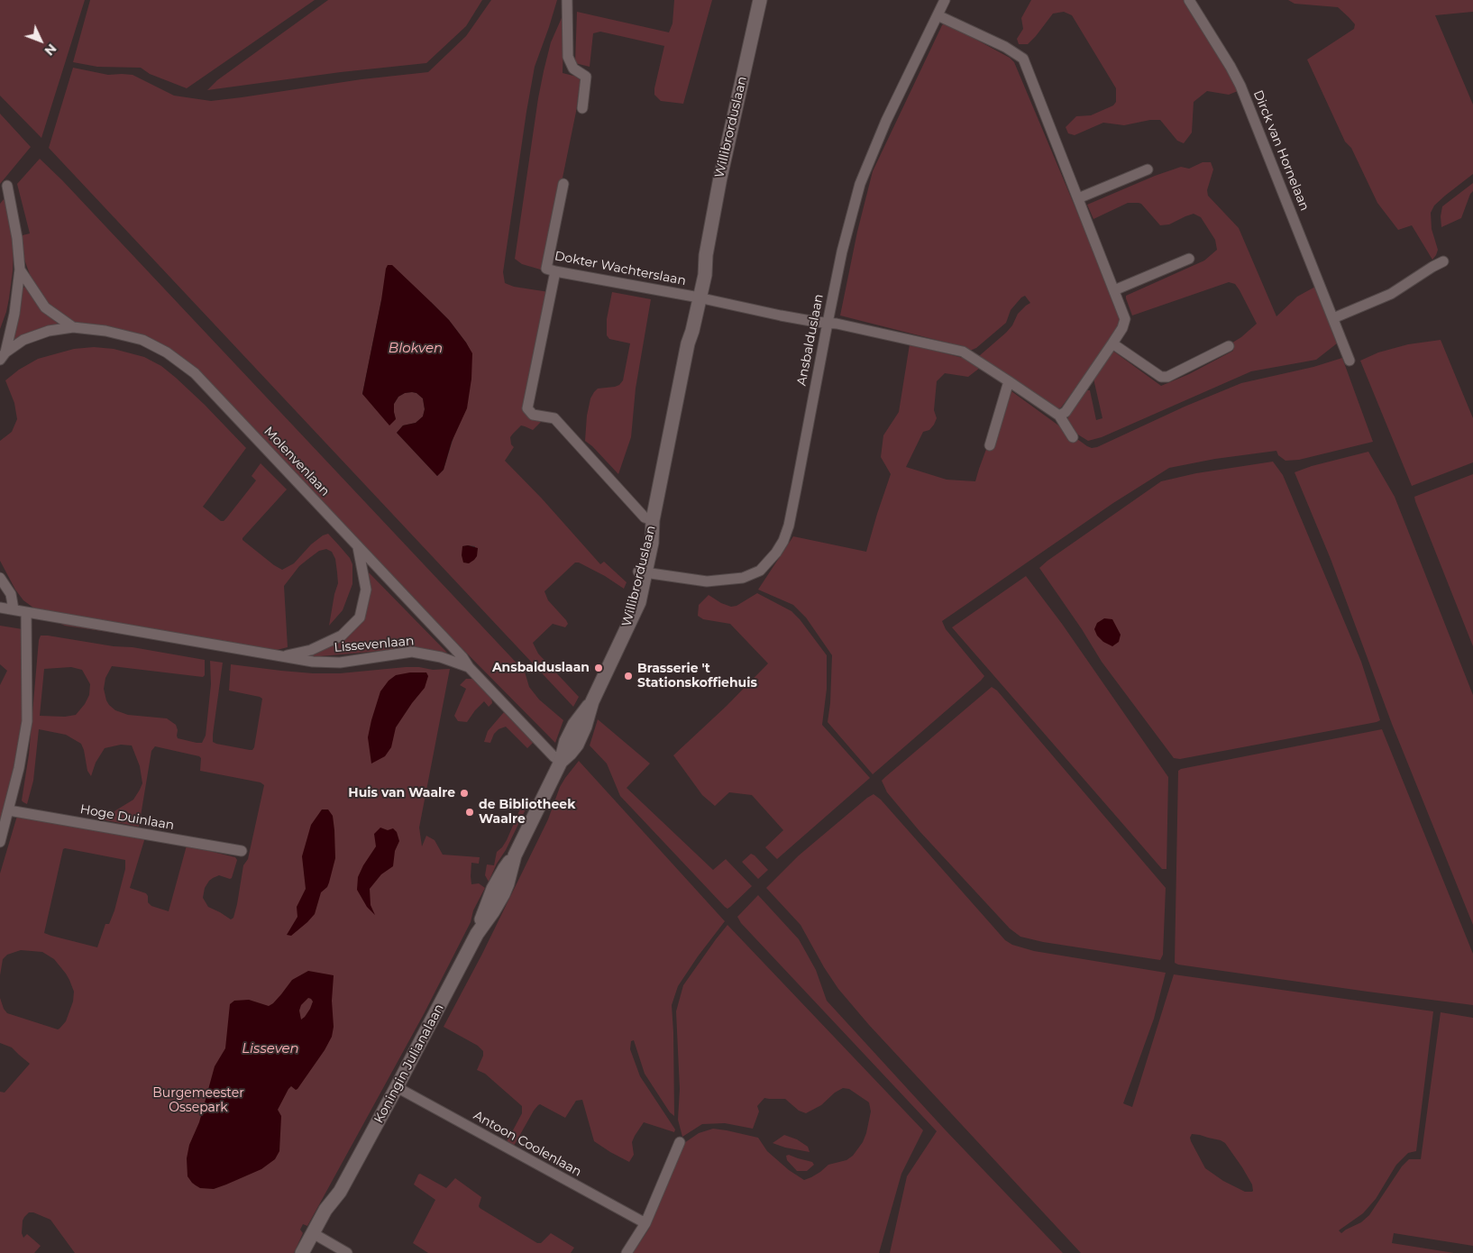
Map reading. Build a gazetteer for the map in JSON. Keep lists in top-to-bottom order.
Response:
{
  "streets": {
    "main road": ["Willibrorduslaan", "Koningin Julianalaan"],
    "street": [
      "Dirck van Hornelaan",
      "Dokter Wachterslaan",
      "Ansbalduslaan",
      "Molenvenlaan",
      "Lissevenlaan",
      "Hoge Duinlaan",
      "Antoon Coolenlaan"
    ]
  },
  "crossings": [
    ["Willibrorduslaan", "Dokter Wachterslaan"],
    ["Willibrorduslaan", "Ansbalduslaan"],
    ["Willibrorduslaan", "Lissevenlaan"],
    ["Willibrorduslaan", "Koningin Julianalaan"],
    ["Dokter Wachterslaan", "Ansbalduslaan"],
    ["Molenvenlaan", "Lissevenlaan"],
    ["Lissevenlaan", "Koningin Julianalaan"],
    ["Koningin Julianalaan", "Antoon Coolenlaan"]
  ],
  "water": ["Blokven", "Lisseven"],
  "parks": ["Burgemeester Ossepark"],
  "places": [
    "Ansbalduslaan",
    "Brasserie 't Stationskoffiehuis",
    "Huis van Waalre",
    "de Bibliotheek Waalre"
  ],
  "north": "bottom right"
}
